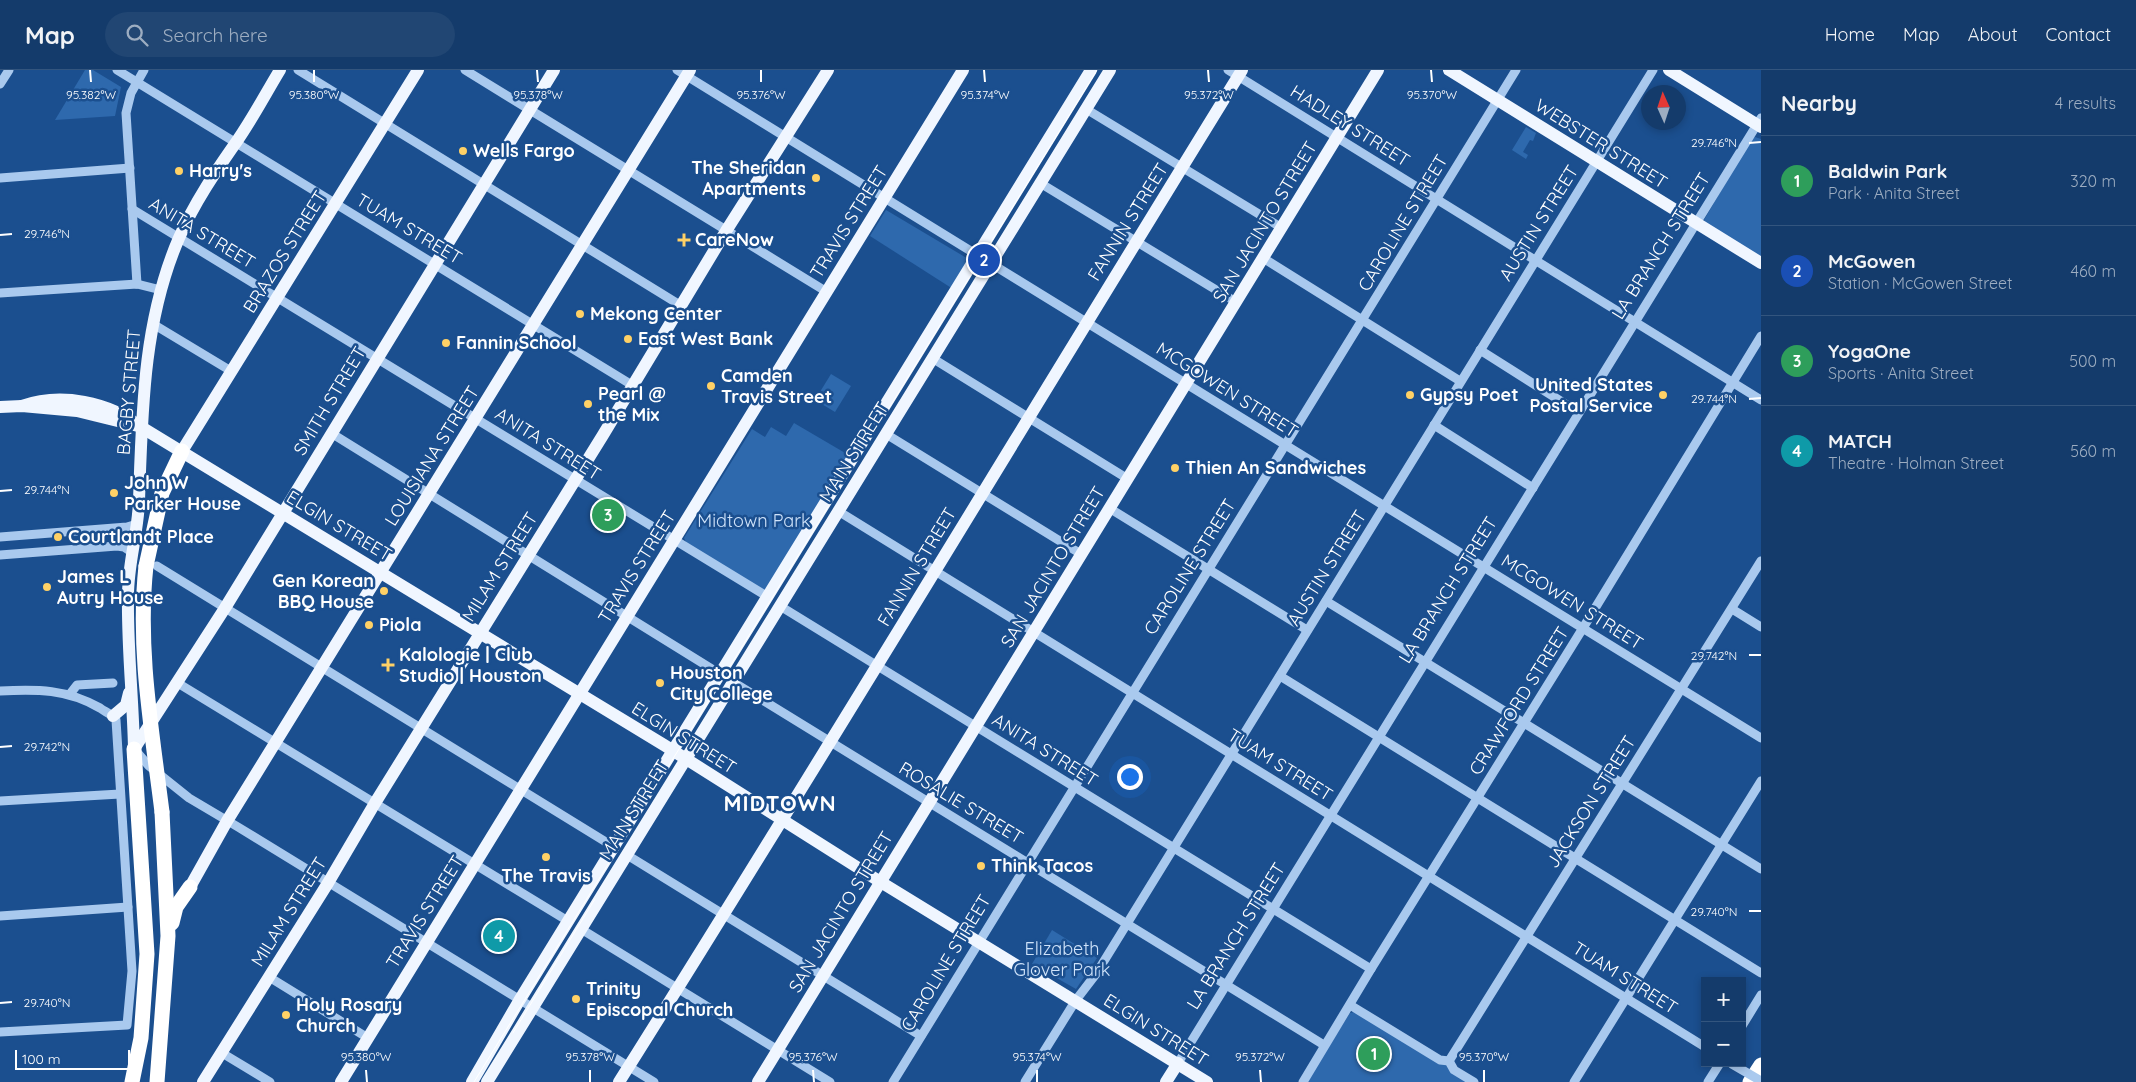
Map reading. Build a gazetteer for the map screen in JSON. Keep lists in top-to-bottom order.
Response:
{
  "streets": {
    "main road": [
      "WEBSTER STREET",
      "TRAVIS STREET",
      "FANNIN STREET",
      "SAN JACINTO STREET",
      "LA BRANCH STREET",
      "BRAZOS STREET",
      "BAGBY STREET",
      "SMITH STREET",
      "MAIN STREET",
      "LOUISIANA STREET",
      "ELGIN STREET",
      "MILAM STREET"
    ],
    "street": [
      "HADLEY STREET",
      "CAROLINE STREET",
      "AUSTIN STREET",
      "TUAM STREET",
      "ANITA STREET",
      "MCGOWEN STREET",
      "CRAWFORD STREET",
      "JACKSON STREET",
      "ROSALIE STREET"
    ]
  },
  "crossings": [
    ["HADLEY STREET", "FANNIN STREET"],
    ["HADLEY STREET", "SAN JACINTO STREET"],
    ["HADLEY STREET", "CAROLINE STREET"],
    ["HADLEY STREET", "AUSTIN STREET"],
    ["HADLEY STREET", "LA BRANCH STREET"],
    ["HADLEY STREET", "CRAWFORD STREET"],
    ["WEBSTER STREET", "CAROLINE STREET"],
    ["WEBSTER STREET", "AUSTIN STREET"],
    ["WEBSTER STREET", "LA BRANCH STREET"],
    ["TRAVIS STREET", "ANITA STREET"],
    ["TRAVIS STREET", "MCGOWEN STREET"],
    ["TRAVIS STREET", "ELGIN STREET"],
    ["FANNIN STREET", "TUAM STREET"],
    ["FANNIN STREET", "ANITA STREET"],
    ["FANNIN STREET", "MCGOWEN STREET"],
    ["FANNIN STREET", "ELGIN STREET"],
    ["FANNIN STREET", "ROSALIE STREET"],
    ["SAN JACINTO STREET", "TUAM STREET"],
    ["SAN JACINTO STREET", "ANITA STREET"],
    ["SAN JACINTO STREET", "MCGOWEN STREET"],
    ["SAN JACINTO STREET", "ELGIN STREET"],
    ["SAN JACINTO STREET", "ROSALIE STREET"],
    ["CAROLINE STREET", "TUAM STREET"],
    ["CAROLINE STREET", "ANITA STREET"],
    ["CAROLINE STREET", "MCGOWEN STREET"],
    ["CAROLINE STREET", "ELGIN STREET"],
    ["CAROLINE STREET", "ROSALIE STREET"],
    ["AUSTIN STREET", "TUAM STREET"],
    ["AUSTIN STREET", "ANITA STREET"],
    ["AUSTIN STREET", "MCGOWEN STREET"],
    ["AUSTIN STREET", "ELGIN STREET"],
    ["AUSTIN STREET", "ROSALIE STREET"],
    ["TUAM STREET", "LA BRANCH STREET"],
    ["TUAM STREET", "BRAZOS STREET"],
    ["TUAM STREET", "BAGBY STREET"],
    ["TUAM STREET", "SMITH STREET"],
    ["TUAM STREET", "MAIN STREET"],
    ["TUAM STREET", "LOUISIANA STREET"],
    ["TUAM STREET", "MILAM STREET"],
    ["TUAM STREET", "CRAWFORD STREET"],
    ["TUAM STREET", "JACKSON STREET"],
    ["ANITA STREET", "LA BRANCH STREET"],
    ["ANITA STREET", "BRAZOS STREET"],
    ["ANITA STREET", "BAGBY STREET"],
    ["ANITA STREET", "SMITH STREET"],
    ["ANITA STREET", "MAIN STREET"],
    ["ANITA STREET", "LOUISIANA STREET"],
    ["ANITA STREET", "MILAM STREET"],
    ["ANITA STREET", "CRAWFORD STREET"],
    ["LA BRANCH STREET", "MCGOWEN STREET"],
    ["LA BRANCH STREET", "ELGIN STREET"],
    ["LA BRANCH STREET", "ROSALIE STREET"],
    ["BRAZOS STREET", "ELGIN STREET"],
    ["MCGOWEN STREET", "MAIN STREET"],
    ["MCGOWEN STREET", "LOUISIANA STREET"],
    ["MCGOWEN STREET", "MILAM STREET"],
    ["MCGOWEN STREET", "CRAWFORD STREET"],
    ["MCGOWEN STREET", "JACKSON STREET"],
    ["BAGBY STREET", "SMITH STREET"],
    ["BAGBY STREET", "ELGIN STREET"],
    ["SMITH STREET", "ELGIN STREET"],
    ["MAIN STREET", "ELGIN STREET"],
    ["MAIN STREET", "ROSALIE STREET"],
    ["LOUISIANA STREET", "ELGIN STREET"],
    ["ELGIN STREET", "MILAM STREET"],
    ["CRAWFORD STREET", "ROSALIE STREET"]
  ],
  "districts": ["MIDTOWN"],
  "parks": ["Midtown Park", "Elizabeth Glover Park"],
  "places": {
    "other": [
      "Wells Fargo",
      "Harry's",
      "The Sheridan Apartments",
      "Mekong Center",
      "East West Bank",
      "Fannin School",
      "Camden Travis Street",
      "Gypsy Poet",
      "United States Postal Service",
      "Pearl @ the Mix",
      "Thien An Sandwiches",
      "John W Parker House",
      "Courtlandt Place",
      "James L Autry House",
      "Gen Korean BBQ House",
      "Piola",
      "Houston City College",
      "The Travis",
      "Think Tacos",
      "Trinity Episcopal Church",
      "Holy Rosary Church"
    ],
    "health": ["CareNow", "Kalologie | Club Studio | Houston"]
  },
  "scale_bar": "100 m",
  "north": "top",
  "page": {
    "header": "Map",
    "search": "Search here",
    "nav": [
      "Home",
      "Map",
      "About",
      "Contact"
    ],
    "heading": ["Nearby", "4 results"],
    "list": [
      {
        "mark": "1",
        "name": "Baldwin Park",
        "note": "Park · Anita Street",
        "value": "320 m"
      },
      {
        "mark": "2",
        "name": "McGowen",
        "note": "Station · McGowen Street",
        "value": "460 m"
      },
      {
        "mark": "3",
        "name": "YogaOne",
        "note": "Sports · Anita Street",
        "value": "500 m"
      },
      {
        "mark": "4",
        "name": "MATCH",
        "note": "Theatre · Holman Street",
        "value": "560 m"
      }
    ],
    "pins": [
      "2",
      "3",
      "4",
      "1"
    ],
    "map_buttons": ["+", "−"],
    "scale": "100 m"
  },
  "coordinates": [
    "95.382°W",
    "95.380°W",
    "95.378°W",
    "95.376°W",
    "95.374°W",
    "95.372°W",
    "95.370°W",
    "29.746°N",
    "29.744°N",
    "29.742°N",
    "29.740°N"
  ]
}
